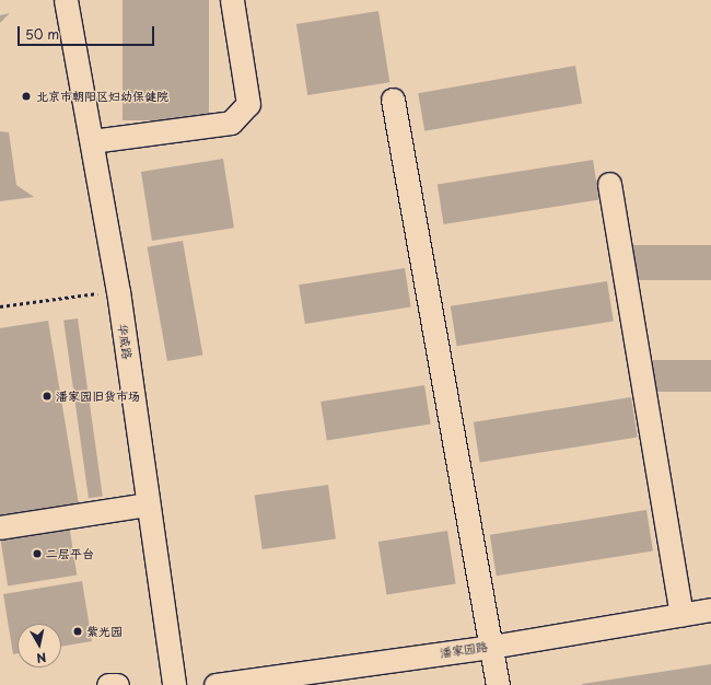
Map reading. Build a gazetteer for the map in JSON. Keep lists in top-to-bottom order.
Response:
{
  "streets": {
    "street": ["华威路", "潘家园路"]
  },
  "places": [
    "北京市朝阳区妇幼保健院",
    "潘家园旧货市场",
    "二层平台",
    "紫光园"
  ],
  "scale_bar": "50 m",
  "north": "bottom"
}
